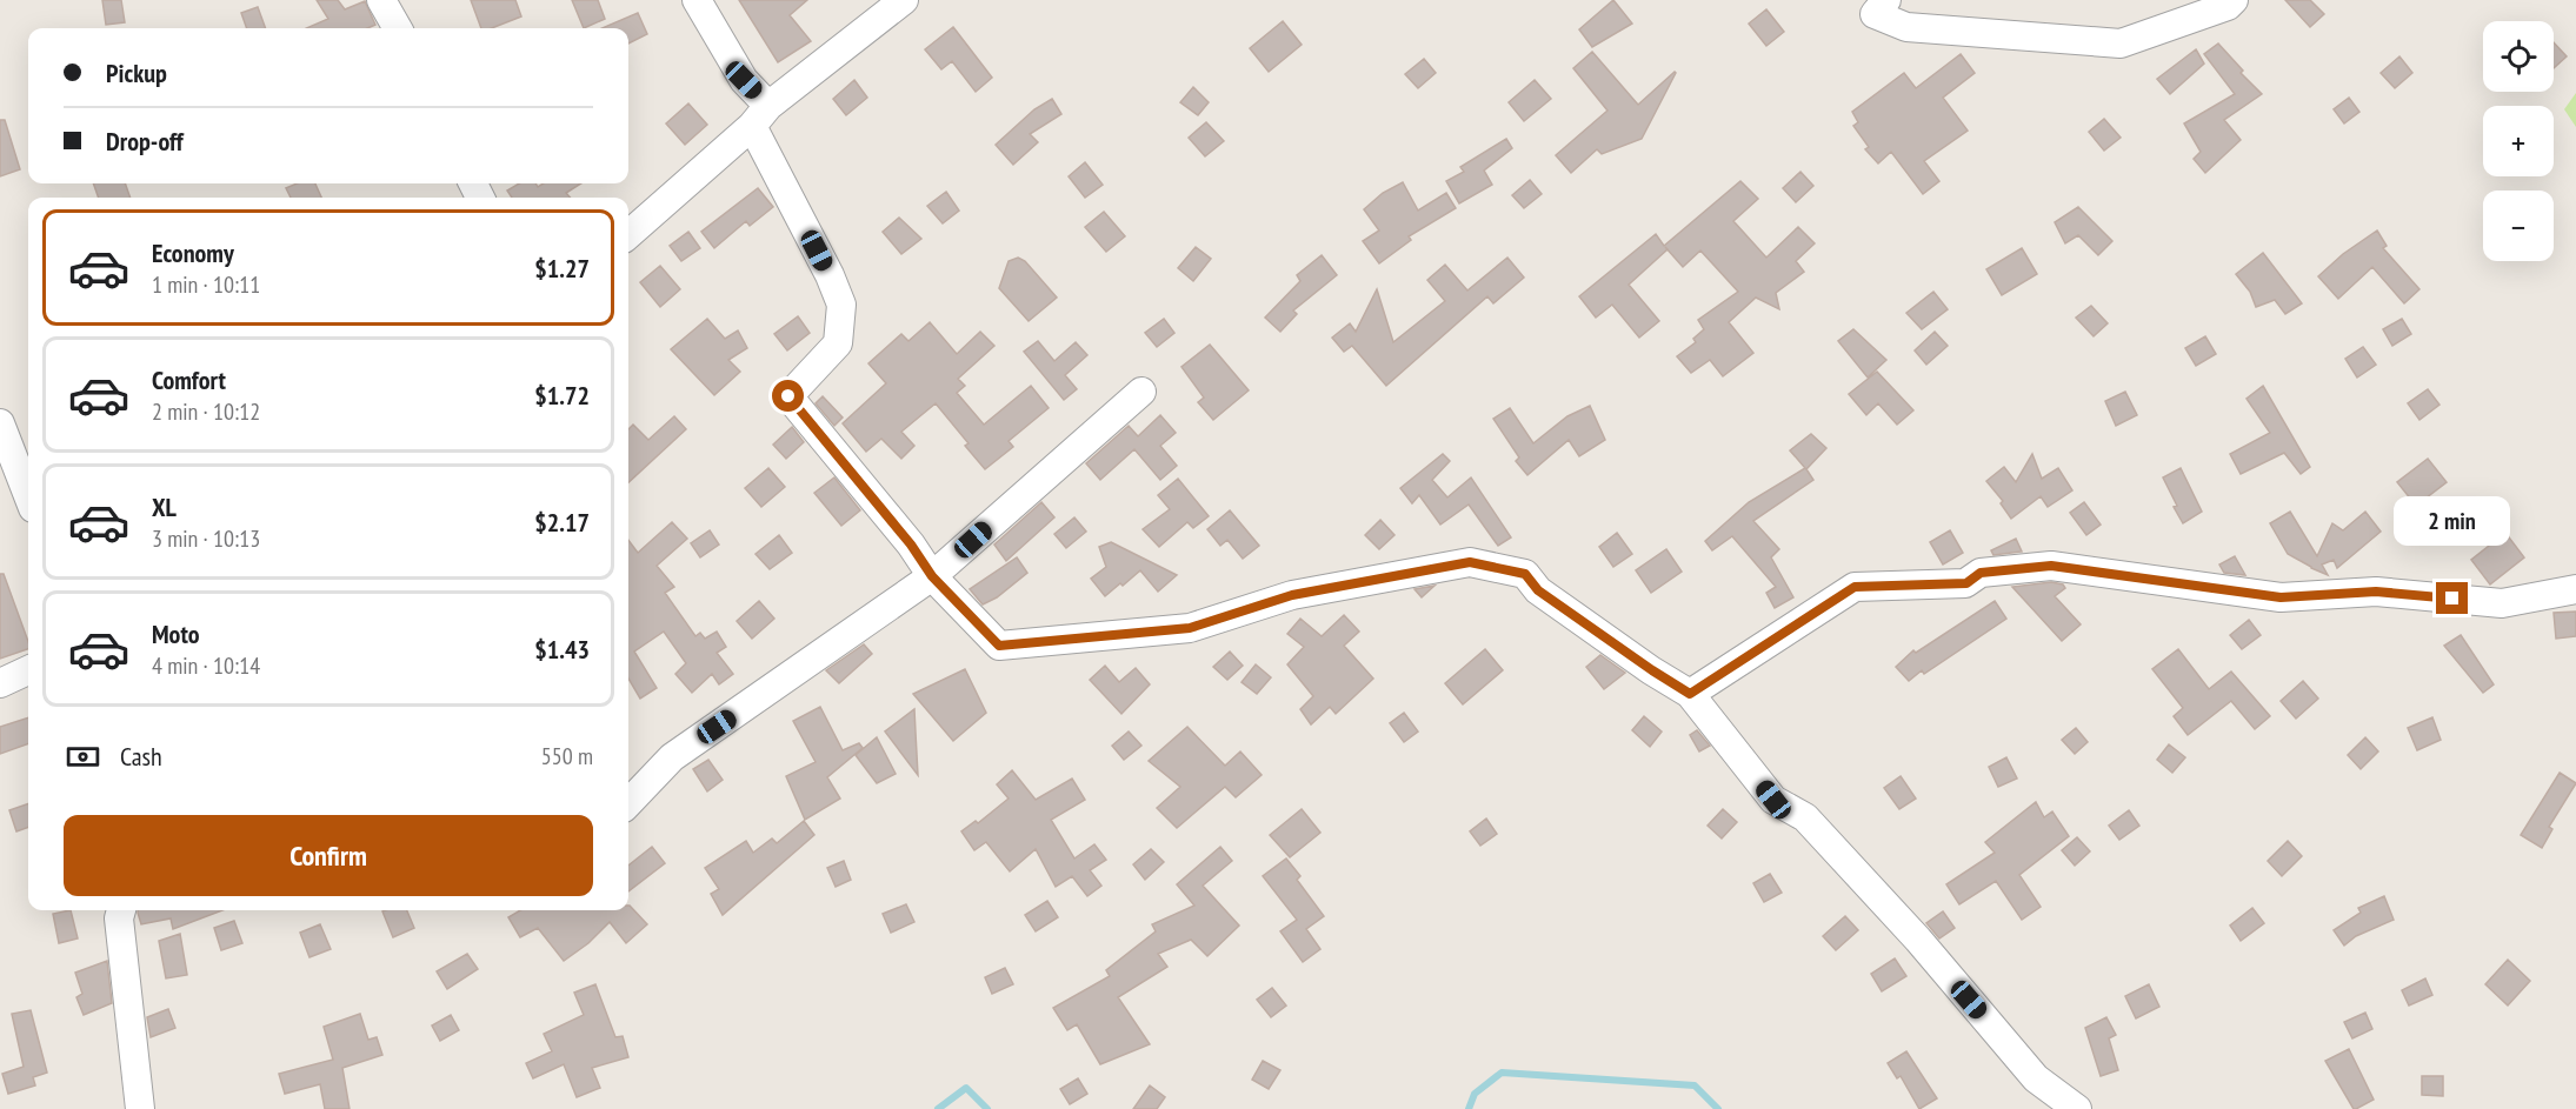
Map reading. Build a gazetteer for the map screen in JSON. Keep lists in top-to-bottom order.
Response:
{
  "page": {
    "map_buttons": ["+", "−"],
    "banner": ["Pickup", "Drop-off"],
    "list": [
      {
        "name": "Economy",
        "note": "1 min · 10:11",
        "value": "$1.27"
      },
      {
        "name": "Comfort",
        "note": "2 min · 10:12",
        "value": "$1.72"
      },
      {
        "name": "XL",
        "note": "3 min · 10:13",
        "value": "$2.17"
      },
      {
        "name": "Moto",
        "note": "4 min · 10:14",
        "value": "$1.43"
      }
    ],
    "bubble": "2 min",
    "pay": ["Cash", "550 m"],
    "buttons": "Confirm"
  }
}
